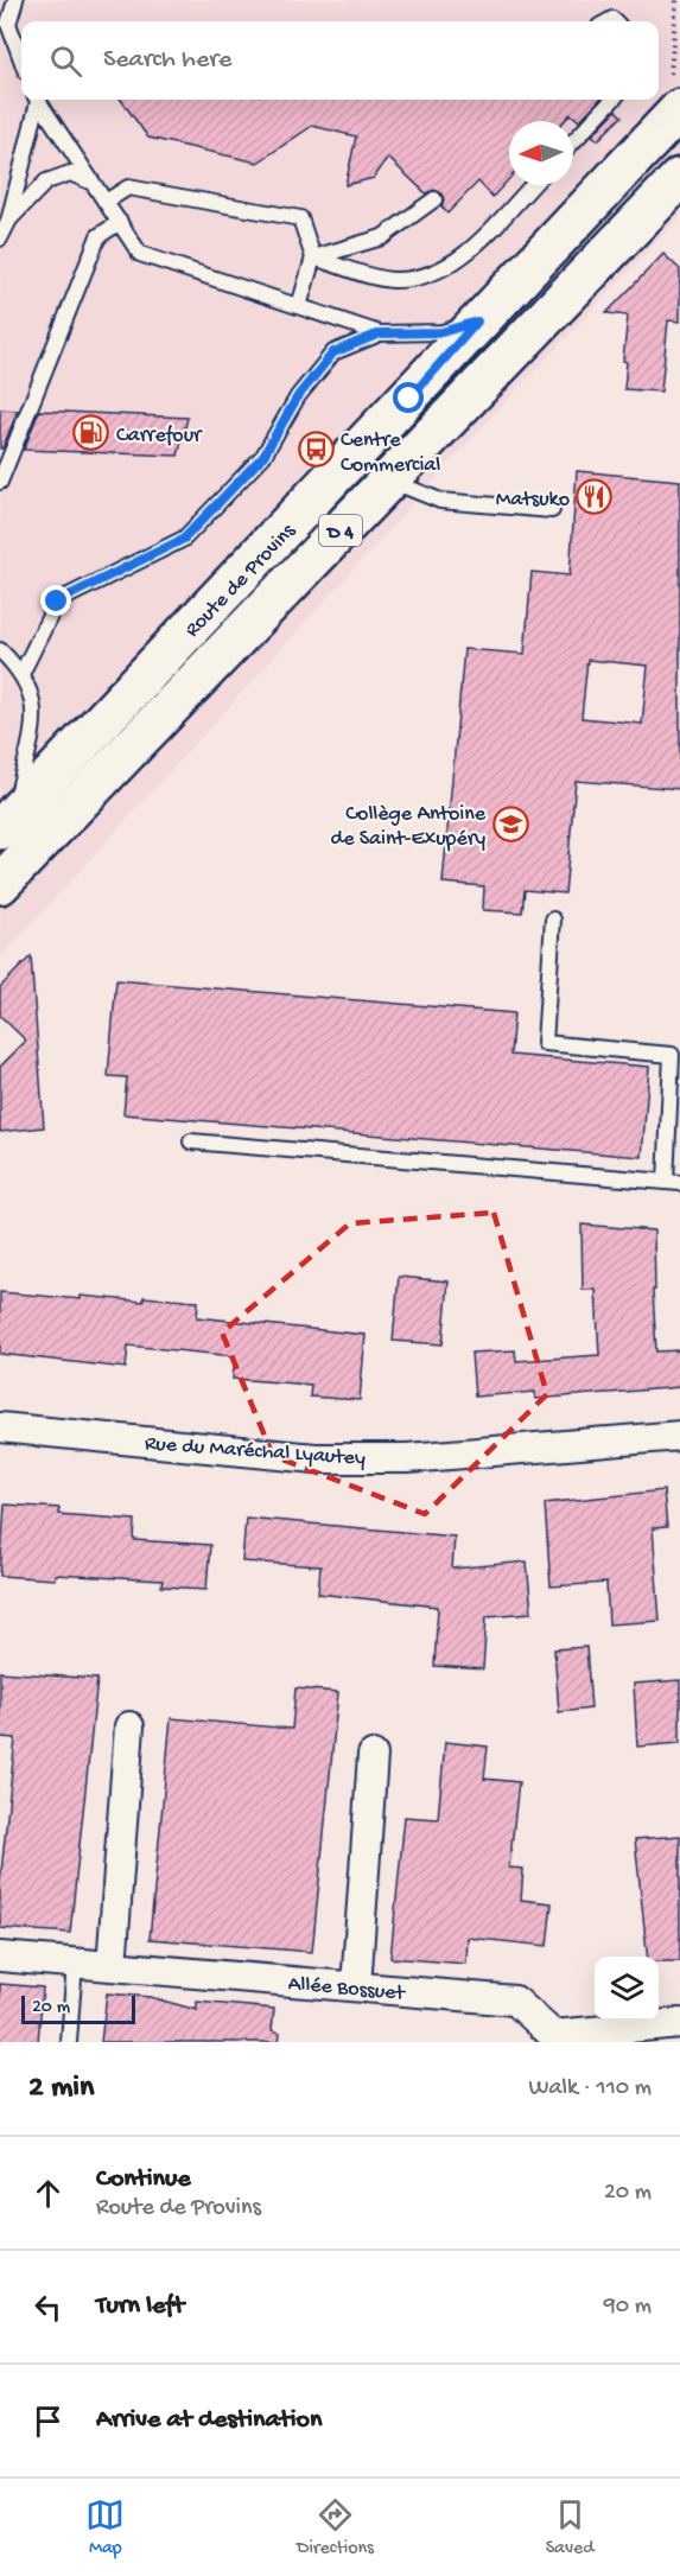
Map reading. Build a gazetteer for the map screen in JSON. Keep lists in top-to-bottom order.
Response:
{
  "streets": {
    "main road": ["D 4", "Route de Provins"],
    "street": ["Rue du Maréchal Lyautey", "Allée Bossuet"]
  },
  "places": {
    "fuel station": ["Carrefour"],
    "bus stop": ["Centre Commercial"],
    "restaurant": ["Matsuko"],
    "school or university": ["Collège Antoine de Saint-Exupéry"]
  },
  "scale_bar": "20 m",
  "north": "left",
  "page": {
    "search": "Search here",
    "scale": "20 m",
    "heading": ["2 min", "Walk · 110 m"],
    "list": [
      ["Continue", "Route de Provins", "20 m"],
      ["Turn left", "90 m"],
      "Arrive at destination"
    ],
    "nav": ["Map", "Directions", "Saved"]
  }
}
